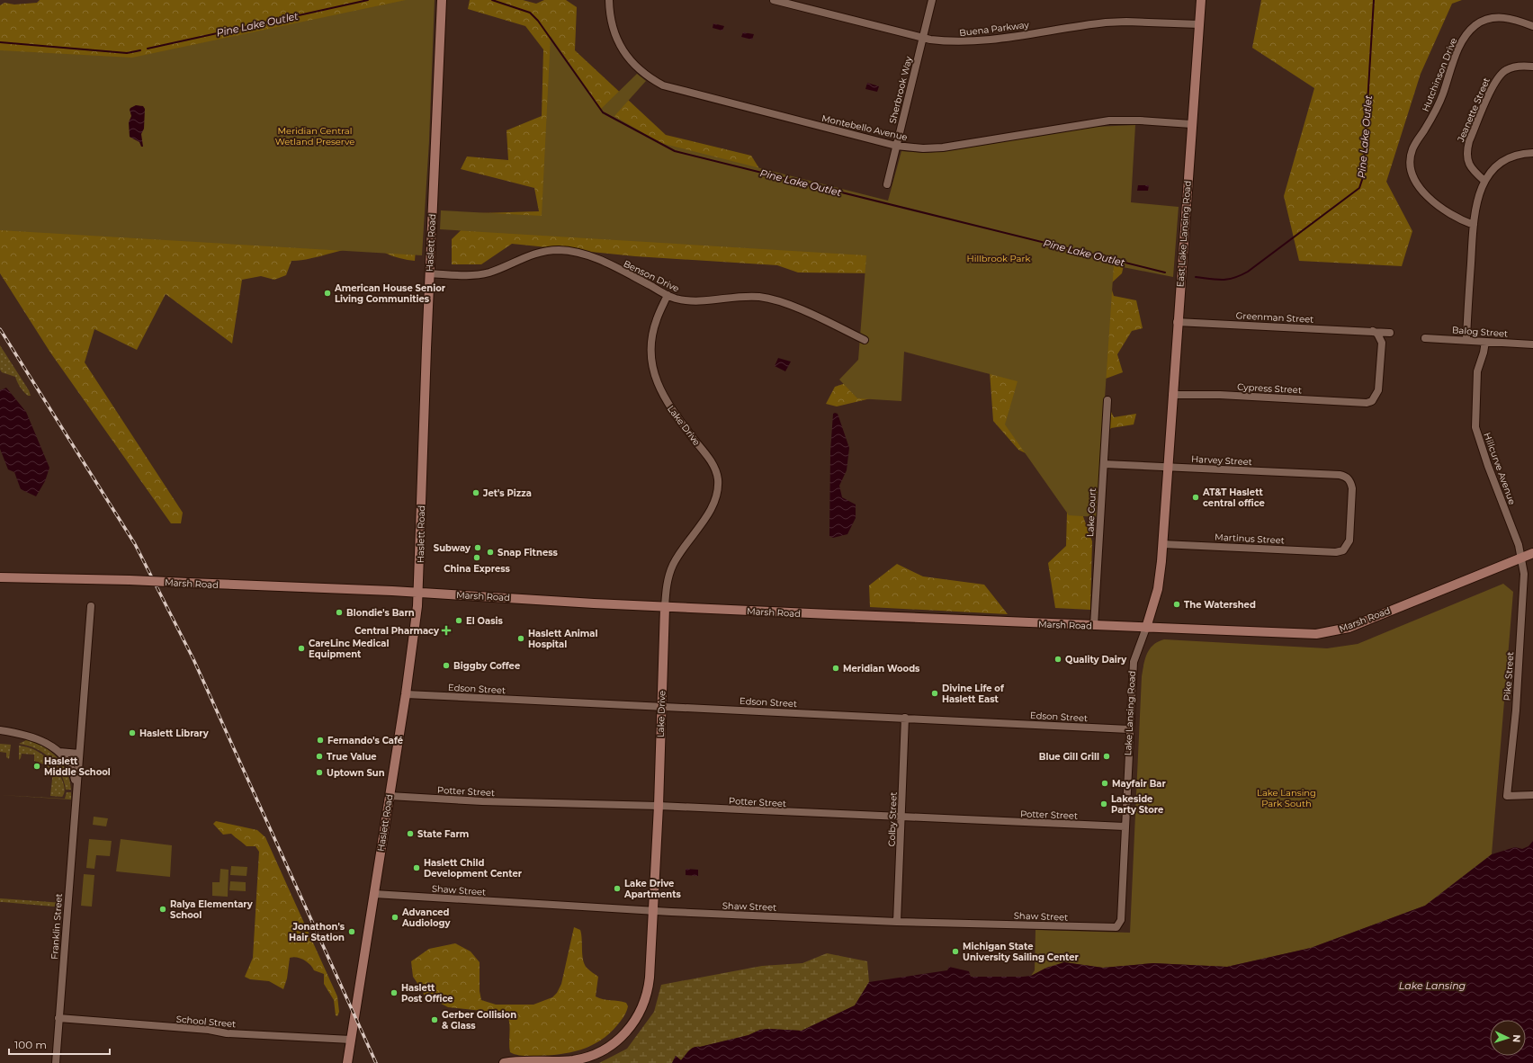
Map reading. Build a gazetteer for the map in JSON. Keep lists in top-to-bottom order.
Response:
{
  "streets": {
    "main road": [
      "East Lake Lansing Road",
      "Haslett Road",
      "Lake Drive",
      "Marsh Road",
      "Lake Lansing Road"
    ],
    "street": [
      "Buena Parkway",
      "Hutchinson Drive",
      "Sherbrook Way",
      "Jeanette Street",
      "Montebello Avenue",
      "Benson Drive",
      "Greenman Street",
      "Balog Street",
      "Cypress Street",
      "Harvey Street",
      "Hillcurve Avenue",
      "Lake Court",
      "Martinus Street",
      "Pike Street",
      "Edson Street",
      "Potter Street",
      "Colby Street",
      "Shaw Street",
      "Franklin Street",
      "School Street"
    ]
  },
  "crossings": [
    ["Buena Parkway", "Sherbrook Way"],
    ["Buena Parkway", "East Lake Lansing Road"],
    ["Sherbrook Way", "Montebello Avenue"],
    ["Montebello Avenue", "East Lake Lansing Road"],
    ["East Lake Lansing Road", "Greenman Street"],
    ["East Lake Lansing Road", "Cypress Street"],
    ["East Lake Lansing Road", "Harvey Street"],
    ["East Lake Lansing Road", "Lake Lansing Road"],
    ["Haslett Road", "Benson Drive"],
    ["Haslett Road", "Marsh Road"],
    ["Haslett Road", "Edson Street"],
    ["Haslett Road", "Potter Street"],
    ["Haslett Road", "Shaw Street"],
    ["Haslett Road", "School Street"],
    ["Benson Drive", "Lake Drive"],
    ["Greenman Street", "Cypress Street"],
    ["Balog Street", "Hillcurve Avenue"],
    ["Lake Drive", "Marsh Road"],
    ["Lake Drive", "Edson Street"],
    ["Lake Drive", "Potter Street"],
    ["Lake Drive", "Shaw Street"],
    ["Harvey Street", "Lake Court"],
    ["Harvey Street", "Martinus Street"],
    ["Harvey Street", "Lake Lansing Road"],
    ["Hillcurve Avenue", "Marsh Road"],
    ["Hillcurve Avenue", "Pike Street"],
    ["Lake Court", "Marsh Road"],
    ["Martinus Street", "Lake Lansing Road"],
    ["Marsh Road", "Pike Street"],
    ["Marsh Road", "Lake Lansing Road"],
    ["Edson Street", "Lake Lansing Road"],
    ["Edson Street", "Colby Street"],
    ["Lake Lansing Road", "Potter Street"],
    ["Lake Lansing Road", "Shaw Street"],
    ["Potter Street", "Colby Street"],
    ["Colby Street", "Shaw Street"],
    ["Franklin Street", "School Street"]
  ],
  "water": ["Pine Lake Outlet", "Lake Lansing"],
  "parks": ["Meridian Central Wetland Preserve", "Hillbrook Park", "Lake Lansing Park South"],
  "places": {
    "other": [
      "American House Senior Living Communities",
      "Jet's Pizza",
      "AT&T Haslett central office",
      "Subway",
      "Snap Fitness",
      "China Express",
      "The Watershed",
      "Blondie's Barn",
      "El Oasis",
      "Haslett Animal Hospital",
      "CareLinc Medical Equipment",
      "Quality Dairy",
      "Biggby Coffee",
      "Meridian Woods",
      "Divine Life of Haslett East",
      "Haslett Library",
      "Fernando's Café",
      "True Value",
      "Blue Gill Grill",
      "Haslett Middle School",
      "Uptown Sun",
      "Mayfair Bar",
      "Lakeside Party Store",
      "State Farm",
      "Haslett Child Development Center",
      "Lake Drive Apartments",
      "Ralya Elementary School",
      "Advanced Audiology",
      "Jonathon's Hair Station",
      "Michigan State University Sailing Center",
      "Haslett Post Office",
      "Gerber Collision & Glass"
    ],
    "health": ["Central Pharmacy"]
  },
  "scale_bar": "100 m",
  "north": "right"
}
